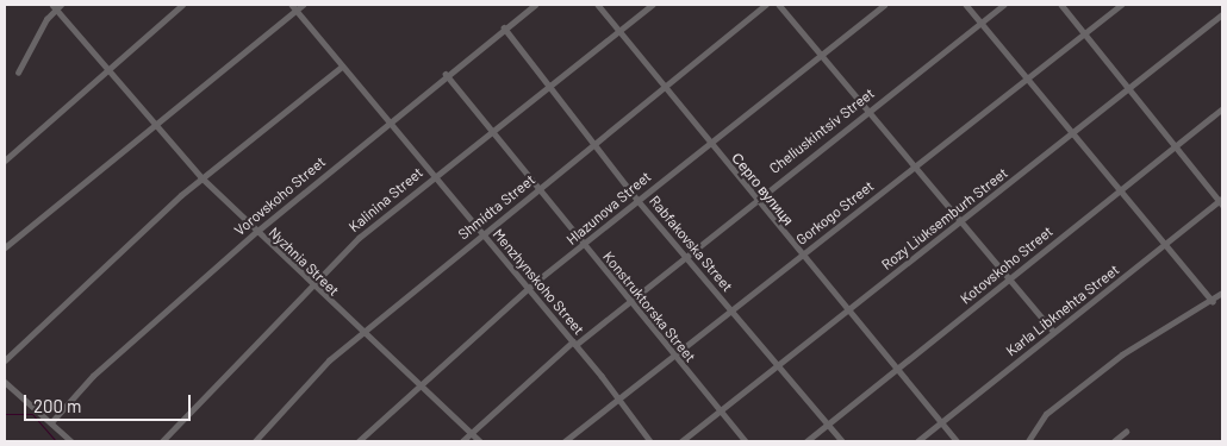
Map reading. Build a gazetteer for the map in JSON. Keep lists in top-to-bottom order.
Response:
{
  "streets": {
    "street": [
      "Cheliuskintsiv Street",
      "Серго вулиця",
      "Vorovskoho Street",
      "Kalinina Street",
      "Shmidta Street",
      "Hlazunova Street",
      "Gorkogo Street",
      "Rozy Liuksemburh Street",
      "Rabfakovska Street",
      "Nyzhnia Street",
      "Kotovskoho Street",
      "Menzhynskoho Street",
      "Konstruktorska Street",
      "Karla Libknehta Street"
    ]
  },
  "crossings": [
    ["Cheliuskintsiv Street", "Серго вулиця"],
    ["Cheliuskintsiv Street", "Rabfakovska Street"],
    ["Cheliuskintsiv Street", "Nyzhnia Street"],
    ["Cheliuskintsiv Street", "Menzhynskoho Street"],
    ["Cheliuskintsiv Street", "Konstruktorska Street"],
    ["Серго вулиця", "Kalinina Street"],
    ["Серго вулиця", "Shmidta Street"],
    ["Серго вулиця", "Hlazunova Street"],
    ["Серго вулиця", "Gorkogo Street"],
    ["Серго вулиця", "Rozy Liuksemburh Street"],
    ["Серго вулиця", "Kotovskoho Street"],
    ["Серго вулиця", "Karla Libknehta Street"],
    ["Vorovskoho Street", "Rabfakovska Street"],
    ["Vorovskoho Street", "Nyzhnia Street"],
    ["Vorovskoho Street", "Menzhynskoho Street"],
    ["Vorovskoho Street", "Konstruktorska Street"],
    ["Kalinina Street", "Rabfakovska Street"],
    ["Kalinina Street", "Nyzhnia Street"],
    ["Kalinina Street", "Menzhynskoho Street"],
    ["Kalinina Street", "Konstruktorska Street"],
    ["Shmidta Street", "Rabfakovska Street"],
    ["Shmidta Street", "Nyzhnia Street"],
    ["Shmidta Street", "Menzhynskoho Street"],
    ["Shmidta Street", "Konstruktorska Street"],
    ["Hlazunova Street", "Rabfakovska Street"],
    ["Hlazunova Street", "Nyzhnia Street"],
    ["Hlazunova Street", "Menzhynskoho Street"],
    ["Hlazunova Street", "Konstruktorska Street"],
    ["Gorkogo Street", "Rabfakovska Street"],
    ["Gorkogo Street", "Menzhynskoho Street"],
    ["Gorkogo Street", "Konstruktorska Street"],
    ["Rozy Liuksemburh Street", "Rabfakovska Street"],
    ["Rozy Liuksemburh Street", "Konstruktorska Street"],
    ["Rabfakovska Street", "Kotovskoho Street"]
  ],
  "scale_bar": "200 m"
}
